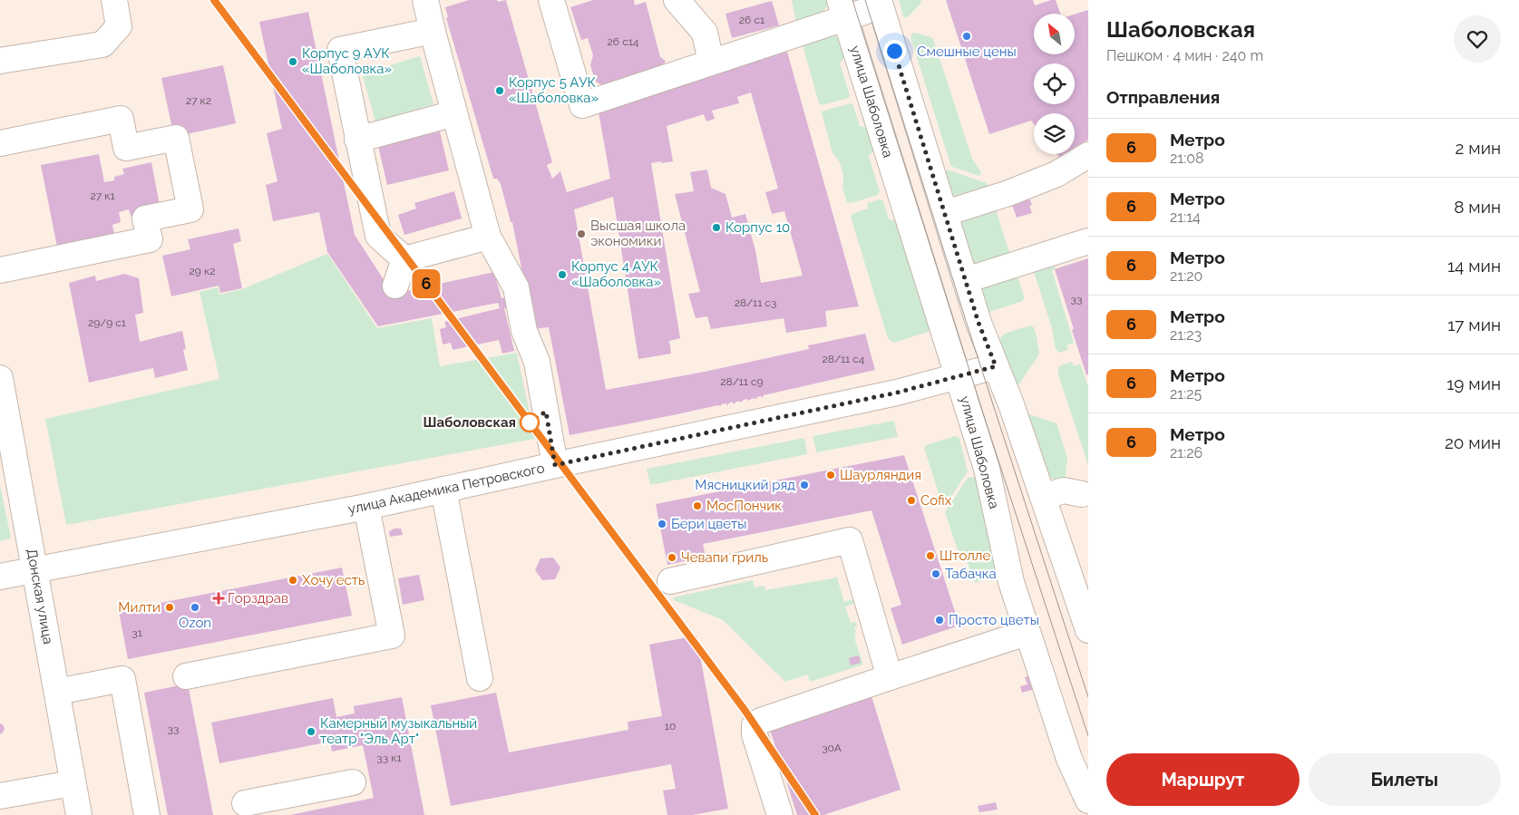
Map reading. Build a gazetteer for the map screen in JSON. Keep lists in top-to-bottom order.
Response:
{
  "streets": {
    "main road": ["улица Шаболовка", "улица Академика Петровского", "Донская улица"]
  },
  "crossings": [
    ["улица Шаболовка", "улица Академика Петровского"],
    ["улица Академика Петровского", "Донская улица"]
  ],
  "places": {
    "other": [
      "Смешные цены",
      "Корпус 9 АУК «Шаболовка»",
      "Корпус 5 АУК «Шаболовка»",
      "Корпус 10",
      "Высшая школа экономики",
      "Корпус 4 АУК «Шаболовка»",
      "Шаболовская",
      "Шаурляндия",
      "Мясницкий ряд",
      "Cofix",
      "МосПончик",
      "Бери цветы",
      "Штолле",
      "Чевапи гриль",
      "Табачка",
      "Хочу есть",
      "Милти",
      "Ozon",
      "Просто цветы",
      "Камерный музыкальный театр \"Эль Арт\""
    ],
    "health": ["Горздрав"]
  },
  "lines": ["metro line 6"],
  "house_numbers": [
    "26 с1",
    "26 с14",
    "27 к2",
    "27 к1",
    "29 к2",
    "33",
    "28/11 с3",
    "29/9 с1",
    "28/11 с4",
    "28/11 с9",
    "31",
    "10",
    "33",
    "30А",
    "33 к1"
  ],
  "north": "top left",
  "page": {
    "on_map": "6",
    "heading": [
      ["Шаболовская", "Пешком · 4 мин · 240 m"],
      "Отправления"
    ],
    "list": [
      {
        "mark": "6",
        "name": "Метро",
        "note": "21:08",
        "value": "2 мин"
      },
      {
        "mark": "6",
        "name": "Метро",
        "note": "21:14",
        "value": "8 мин"
      },
      {
        "mark": "6",
        "name": "Метро",
        "note": "21:20",
        "value": "14 мин"
      },
      {
        "mark": "6",
        "name": "Метро",
        "note": "21:23",
        "value": "17 мин"
      },
      {
        "mark": "6",
        "name": "Метро",
        "note": "21:25",
        "value": "19 мин"
      },
      {
        "mark": "6",
        "name": "Метро",
        "note": "21:26",
        "value": "20 мин"
      }
    ],
    "buttons": ["Маршрут", "Билеты"]
  }
}
